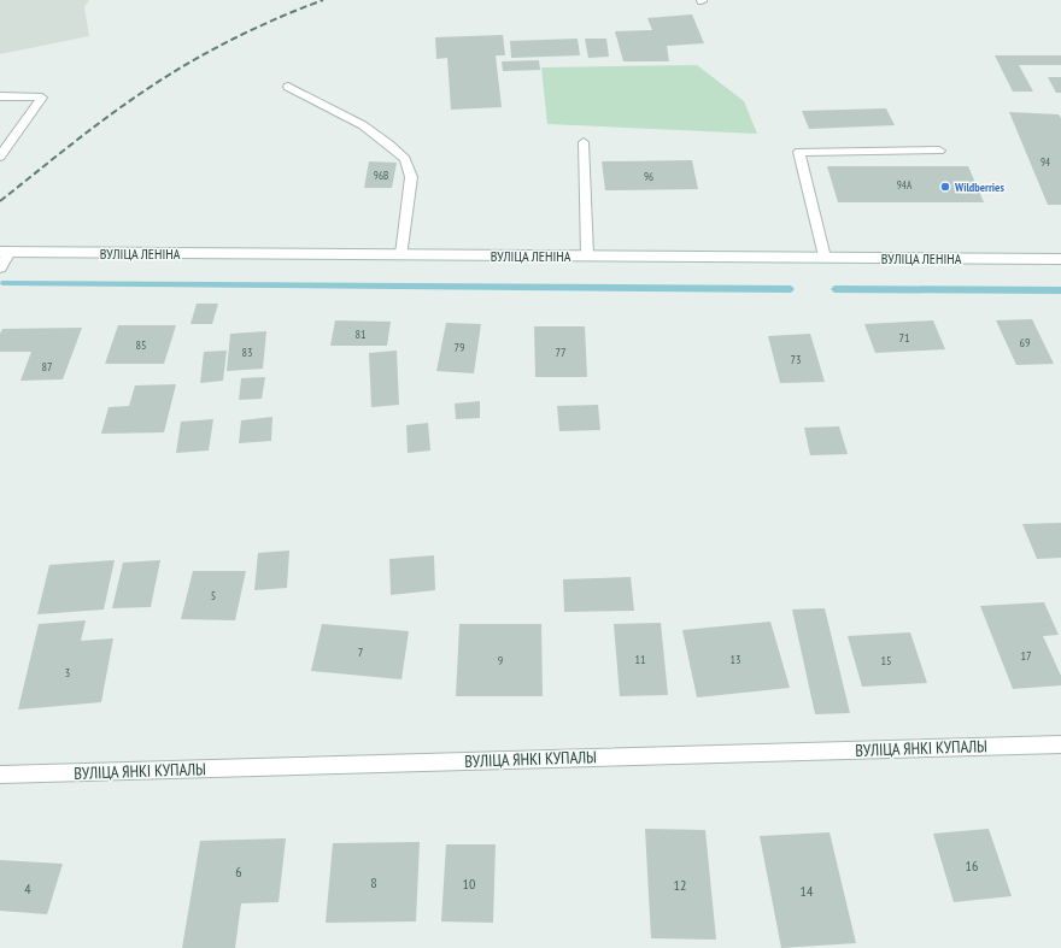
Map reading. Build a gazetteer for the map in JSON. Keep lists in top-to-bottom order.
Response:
{
  "streets": {
    "main road": ["ВУЛІЦА ЛЕНІНА", "ВУЛІЦА ЯНКІ КУПАЛЫ"]
  },
  "places": ["Wildberries"],
  "house_numbers": [
    "94",
    "96В",
    "96",
    "94А",
    "81",
    "71",
    "69",
    "85",
    "79",
    "83",
    "77",
    "73",
    "87",
    "5",
    "7",
    "17",
    "11",
    "13",
    "9",
    "15",
    "3",
    "16",
    "6",
    "8",
    "10",
    "12",
    "4",
    "14"
  ]
}
